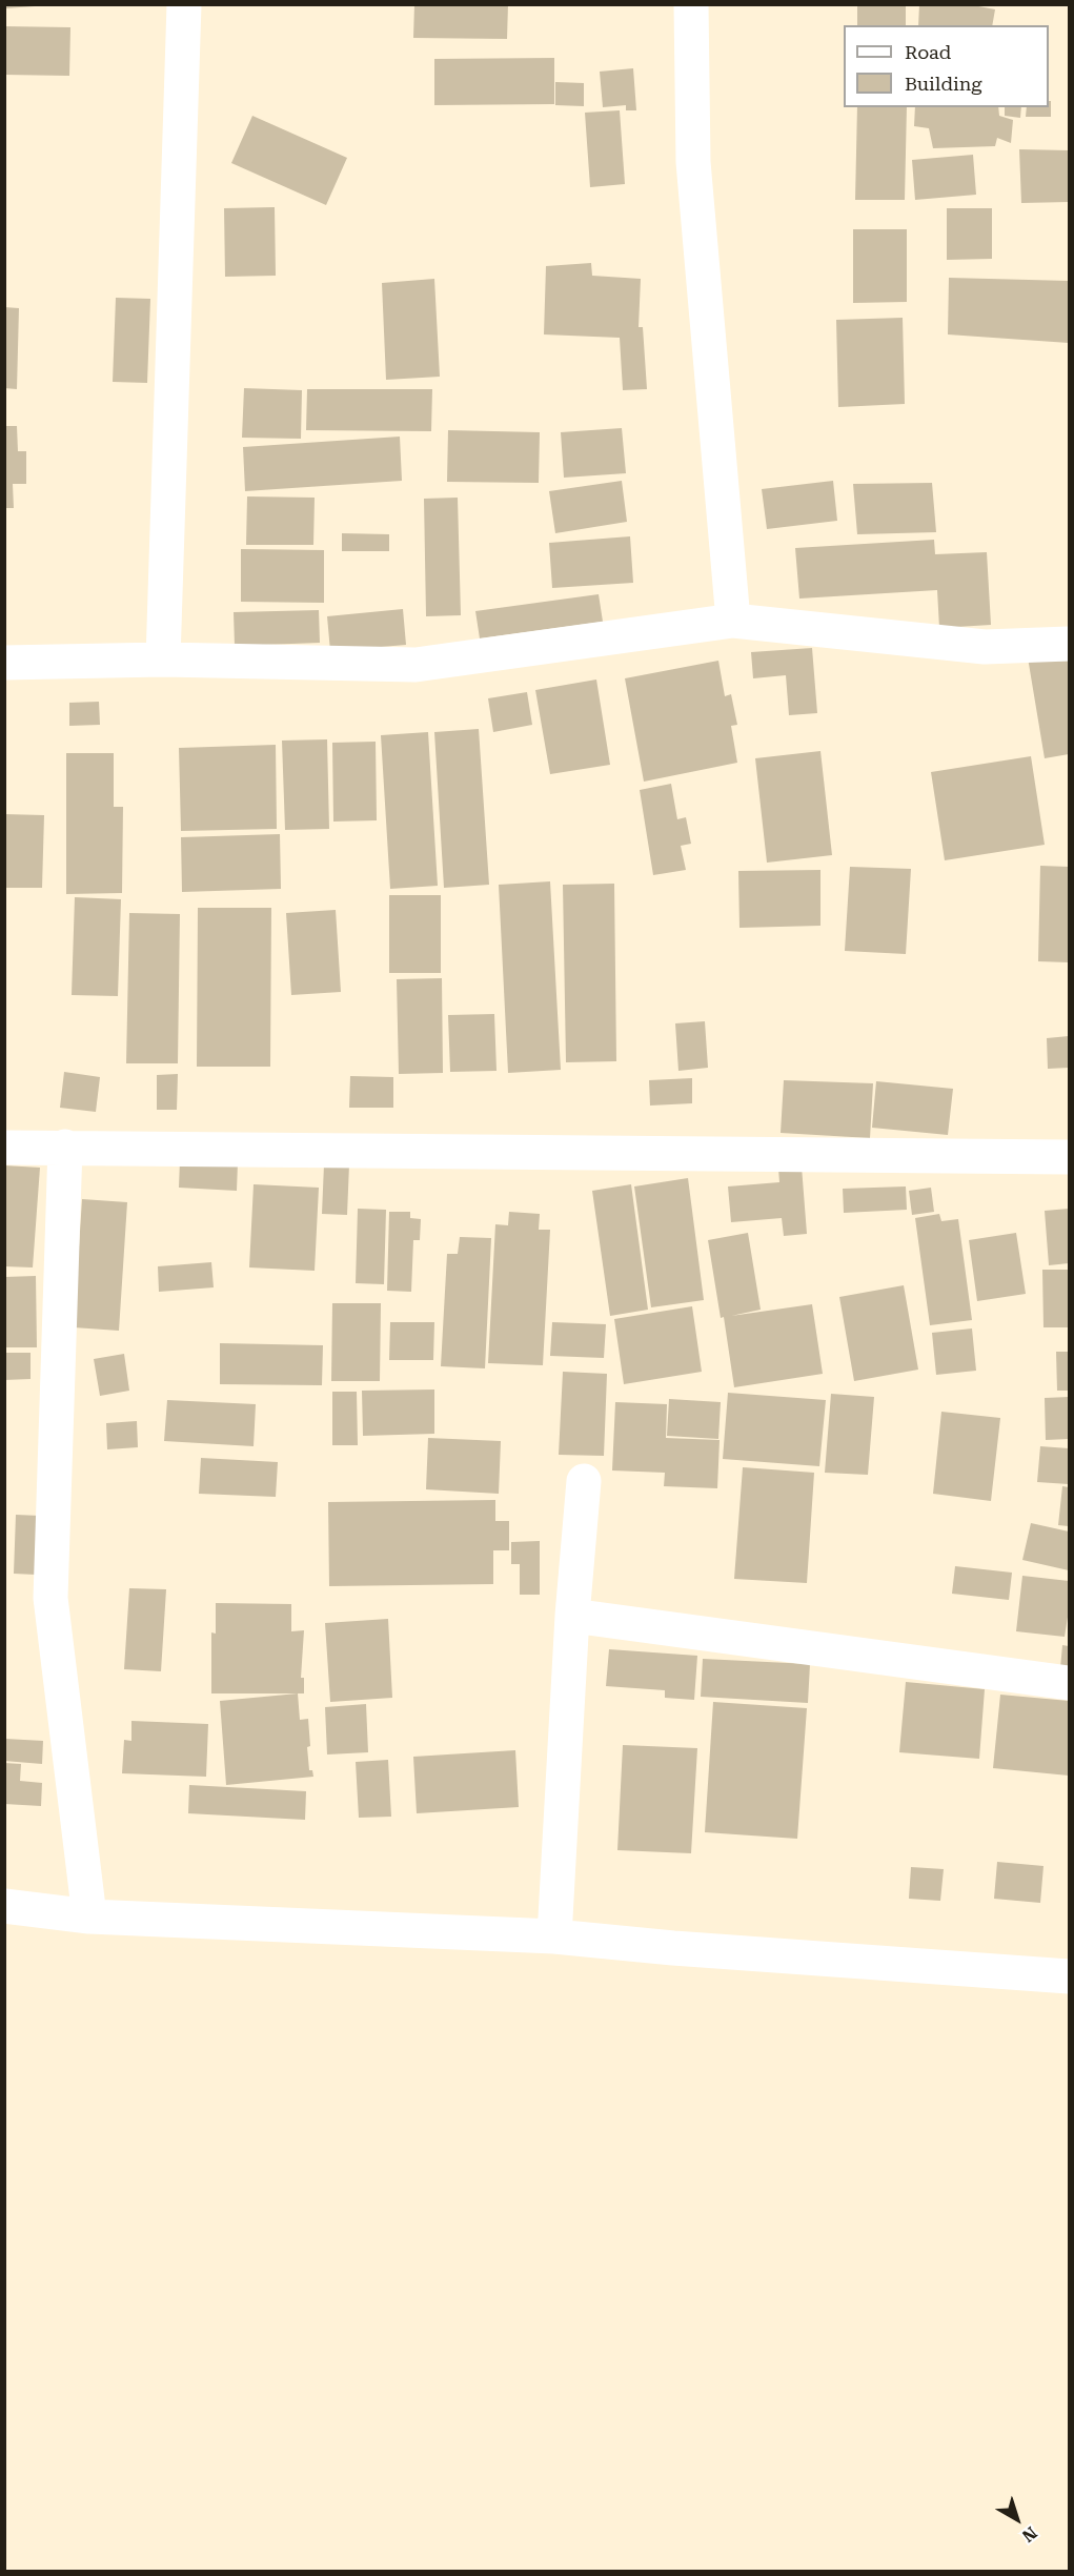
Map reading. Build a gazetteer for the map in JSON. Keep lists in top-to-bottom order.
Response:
{
  "legend": ["Road", "Building"],
  "north": "bottom right"
}
